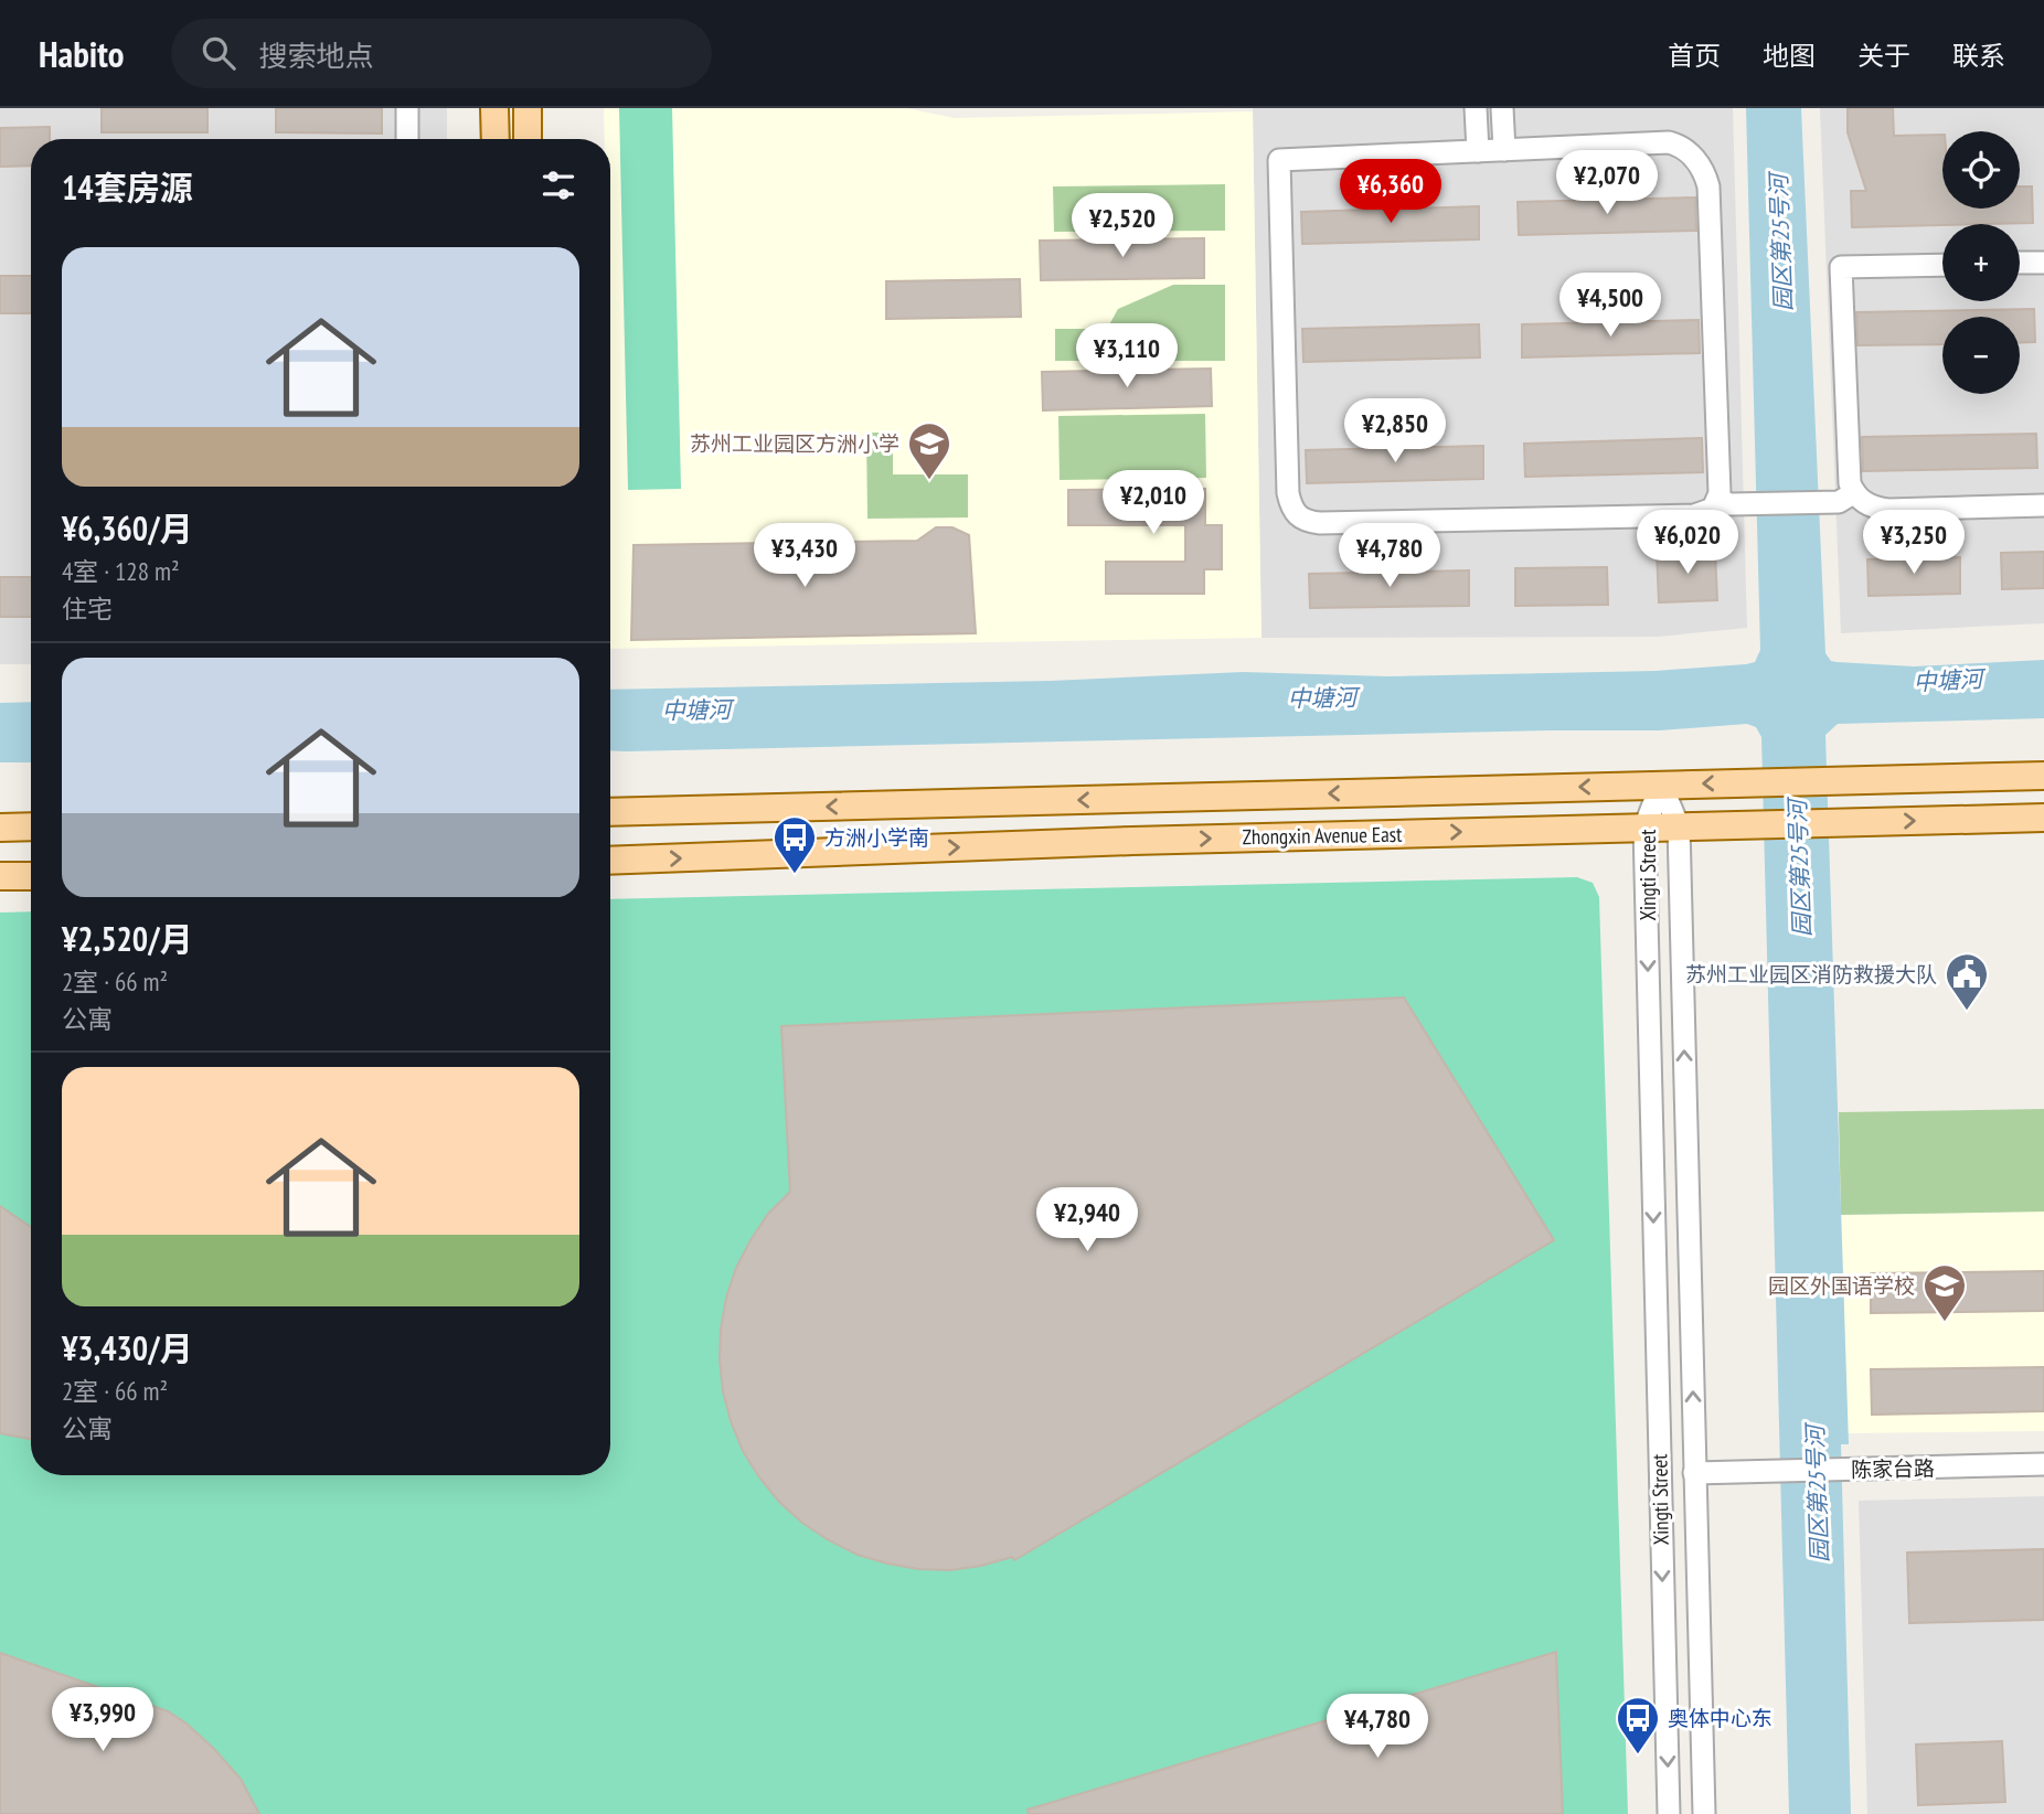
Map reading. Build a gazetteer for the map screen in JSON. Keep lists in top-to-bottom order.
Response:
{
  "streets": {
    "main road": ["Zhongxin Avenue East"],
    "street": ["Xingti Street", "陈家台路"]
  },
  "crossings": [
    ["Zhongxin Avenue East", "Xingti Street"],
    ["Xingti Street", "陈家台路"]
  ],
  "water": ["园区第25号河", "中塘河"],
  "places": {
    "school or university": ["苏州工业园区方洲小学", "园区外国语学校"],
    "bus stop": ["方洲小学南", "奥体中心东"],
    "public building": ["苏州工业园区消防救援大队"]
  },
  "page": {
    "header": "Habito",
    "search": "搜索地点",
    "nav": [
      "首页",
      "地图",
      "关于",
      "联系"
    ],
    "map_buttons": ["+", "−"],
    "heading": "14套房源",
    "price": [
      "¥2,070",
      "¥6,360",
      "¥2,520",
      "¥4,500",
      "¥3,110",
      "¥2,850",
      "¥2,010",
      "¥6,020",
      "¥3,250",
      "¥3,430",
      "¥4,780",
      "¥2,940",
      "¥3,990",
      "¥4,780"
    ],
    "list": [
      {
        "name": "¥6,360/月",
        "note": "4室 · 128 m² · 住宅"
      },
      {
        "name": "¥2,520/月",
        "note": "2室 · 66 m² · 公寓"
      },
      {
        "name": "¥3,430/月",
        "note": "2室 · 66 m² · 公寓"
      }
    ]
  }
}
